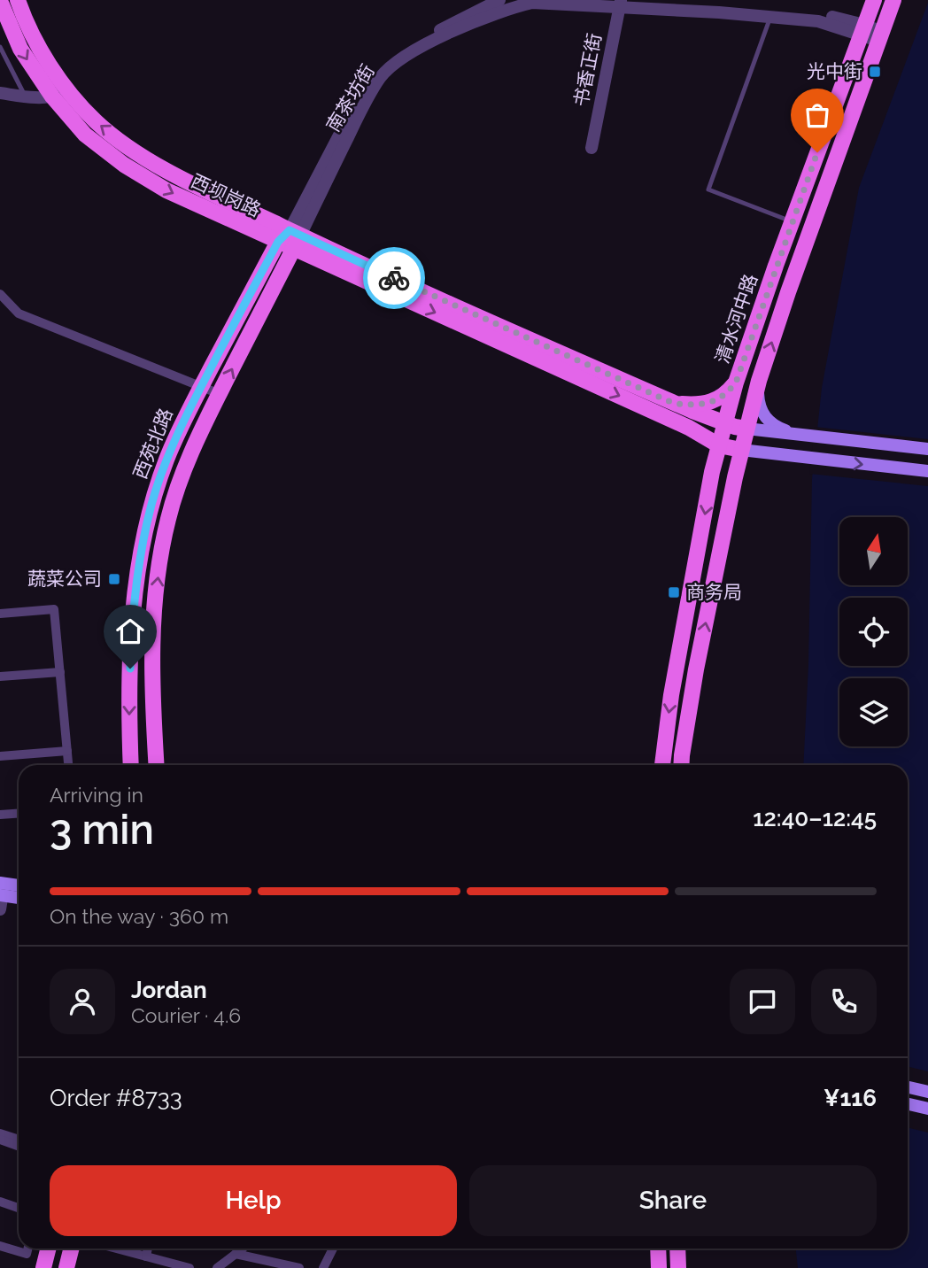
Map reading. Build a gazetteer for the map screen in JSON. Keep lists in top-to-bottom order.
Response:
{
  "streets": {
    "main road": ["西坝岗路", "清水河中路", "西苑北路"],
    "street": ["书香正街", "南茶坊街"]
  },
  "crossings": [
    ["书香正街", "南茶坊街"],
    ["南茶坊街", "西坝岗路"],
    ["南茶坊街", "清水河中路"],
    ["南茶坊街", "西苑北路"],
    ["西坝岗路", "清水河中路"],
    ["西坝岗路", "西苑北路"]
  ],
  "places": {
    "transit": ["光中街", "蔬菜公司", "商务局"]
  },
  "north": "top",
  "page": {
    "heading": ["3 min", "Arriving in", "12:40–12:45"],
    "panel": [
      "Jordan",
      "Courier · 4.6",
      "Order #8733",
      "¥116"
    ],
    "bar": "On the way · 360 m",
    "buttons": ["Help", "Share"]
  }
}
